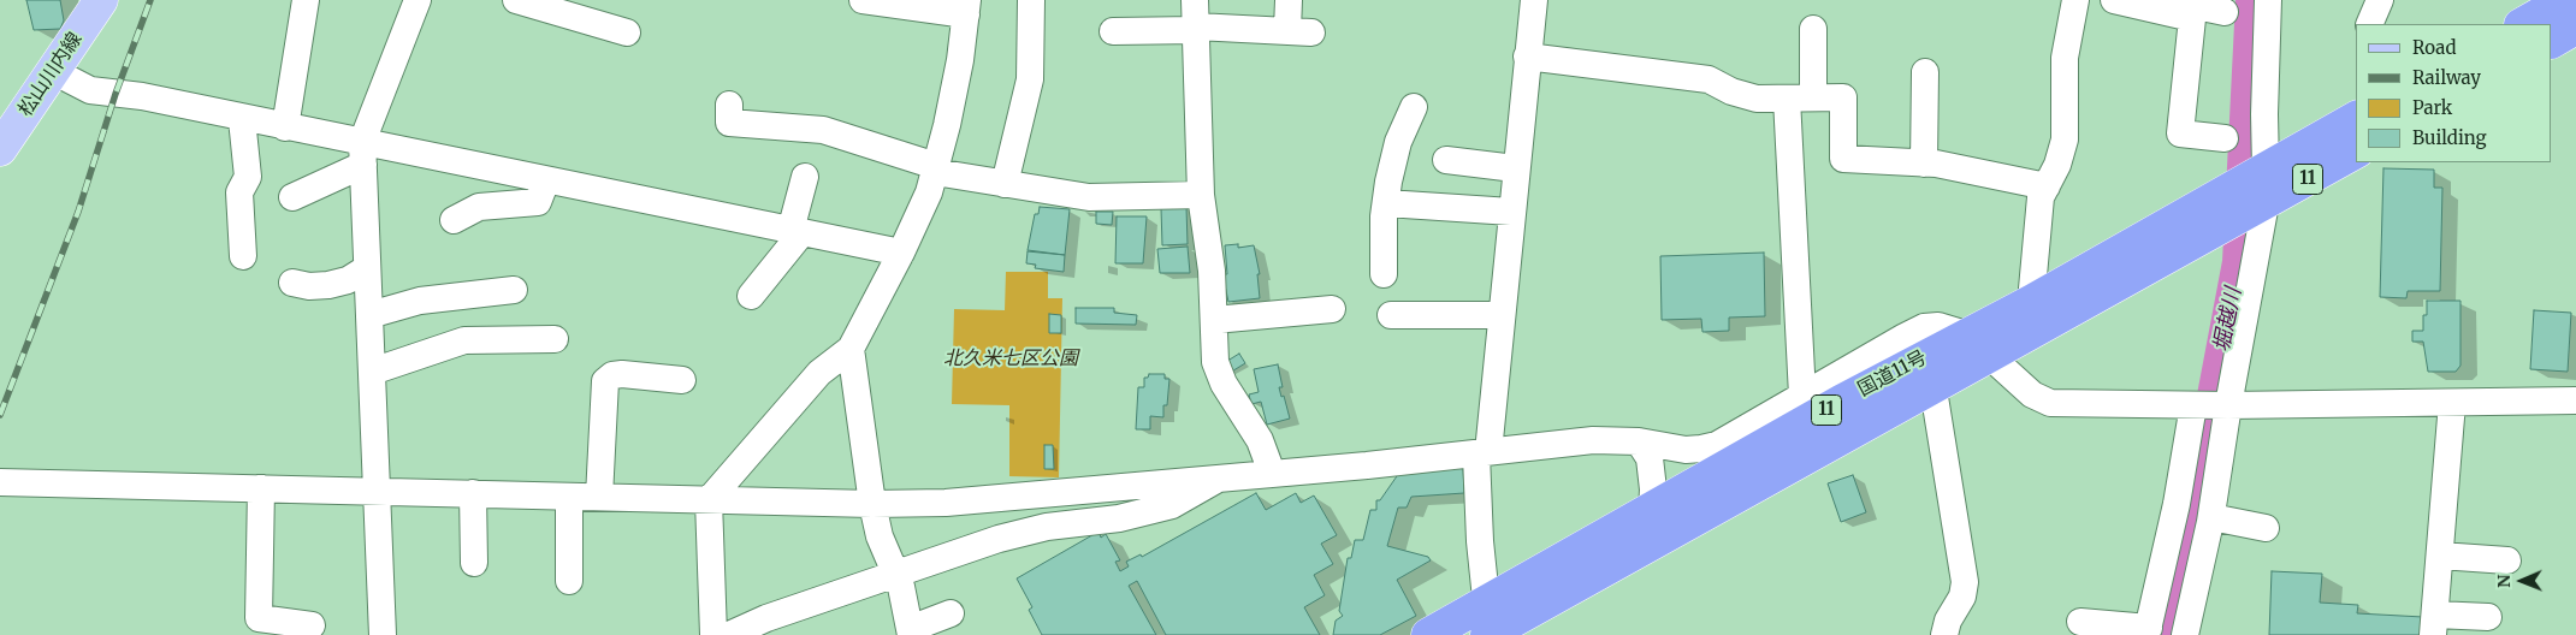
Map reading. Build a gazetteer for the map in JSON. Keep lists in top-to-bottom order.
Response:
{
  "streets": {
    "highway": ["11", "国道11号"],
    "main road": ["松山川内線"]
  },
  "water": ["堀越川"],
  "parks": ["北久米七区公園"],
  "legend": [
    "Road",
    "Railway",
    "Park",
    "Building"
  ],
  "north": "left"
}
